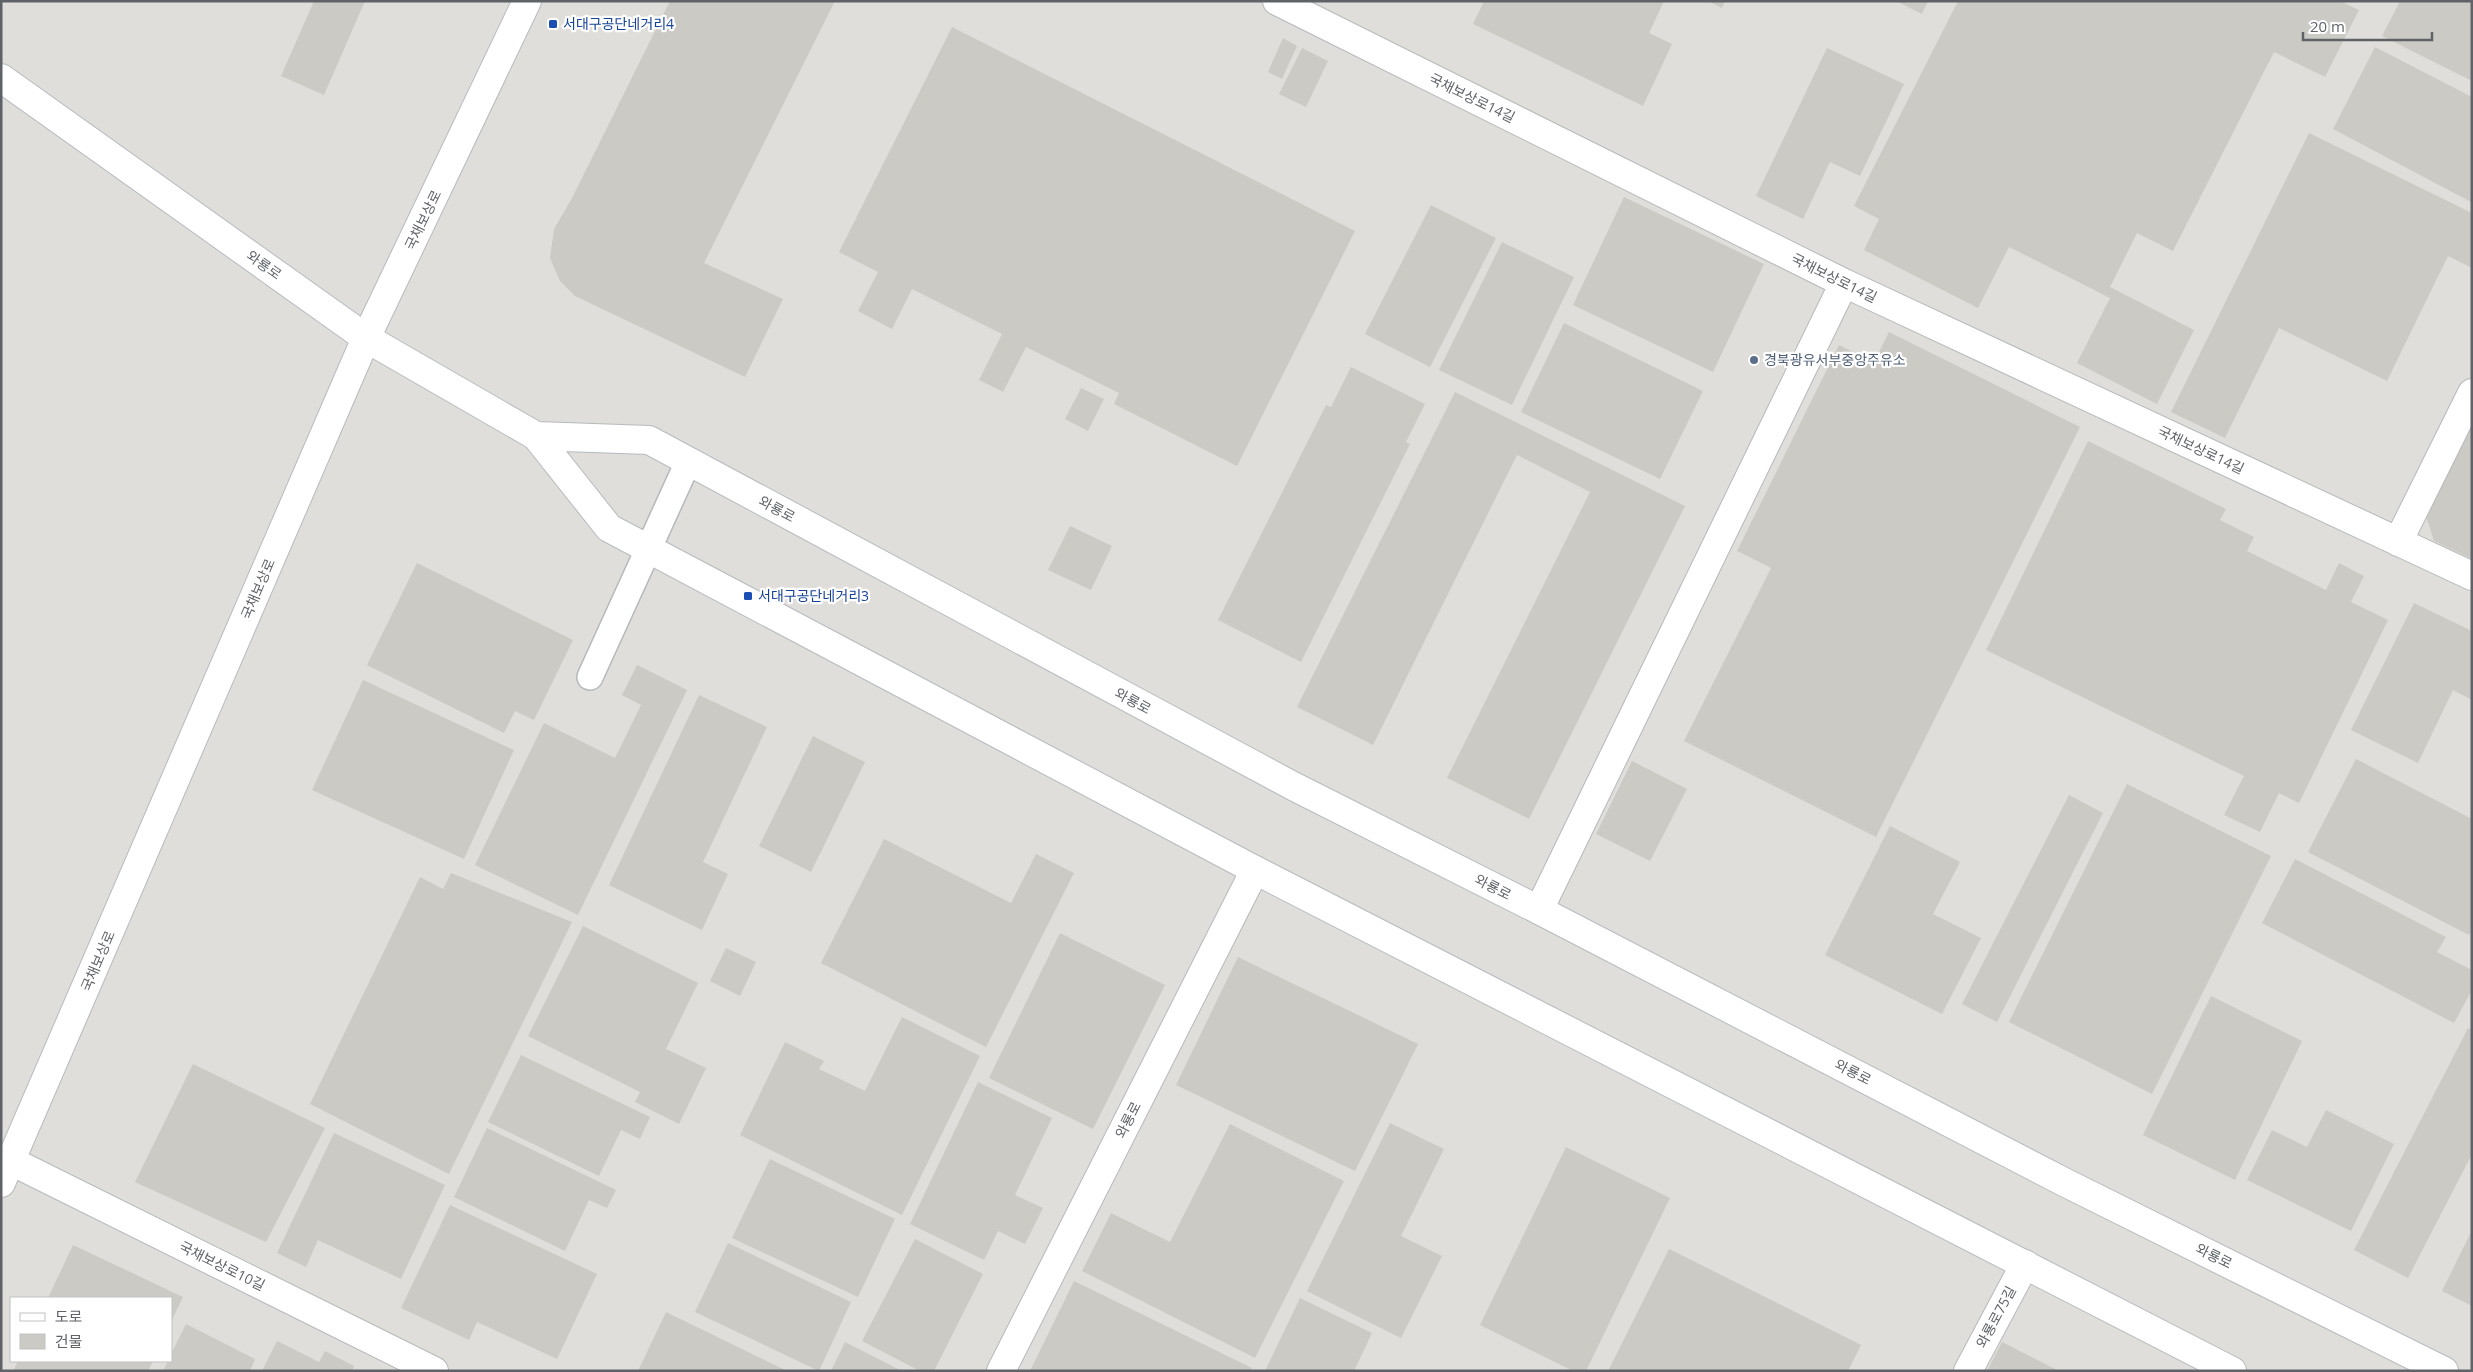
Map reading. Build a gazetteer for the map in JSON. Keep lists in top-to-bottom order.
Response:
{
  "streets": {
    "main road": [
      "국채보상로14길",
      "국채보상로",
      "와룡로",
      "국채보상로10길",
      "와룡로75길"
    ]
  },
  "crossings": [
    ["국채보상로", "와룡로"],
    ["국채보상로", "국채보상로10길"],
    ["와룡로", "와룡로75길"]
  ],
  "places": {
    "transit": ["서대구공단네거리4", "서대구공단네거리3"],
    "other": ["경북광유서부중앙주유소"]
  },
  "legend": ["도로", "건물"],
  "scale_bar": "20 m"
}
